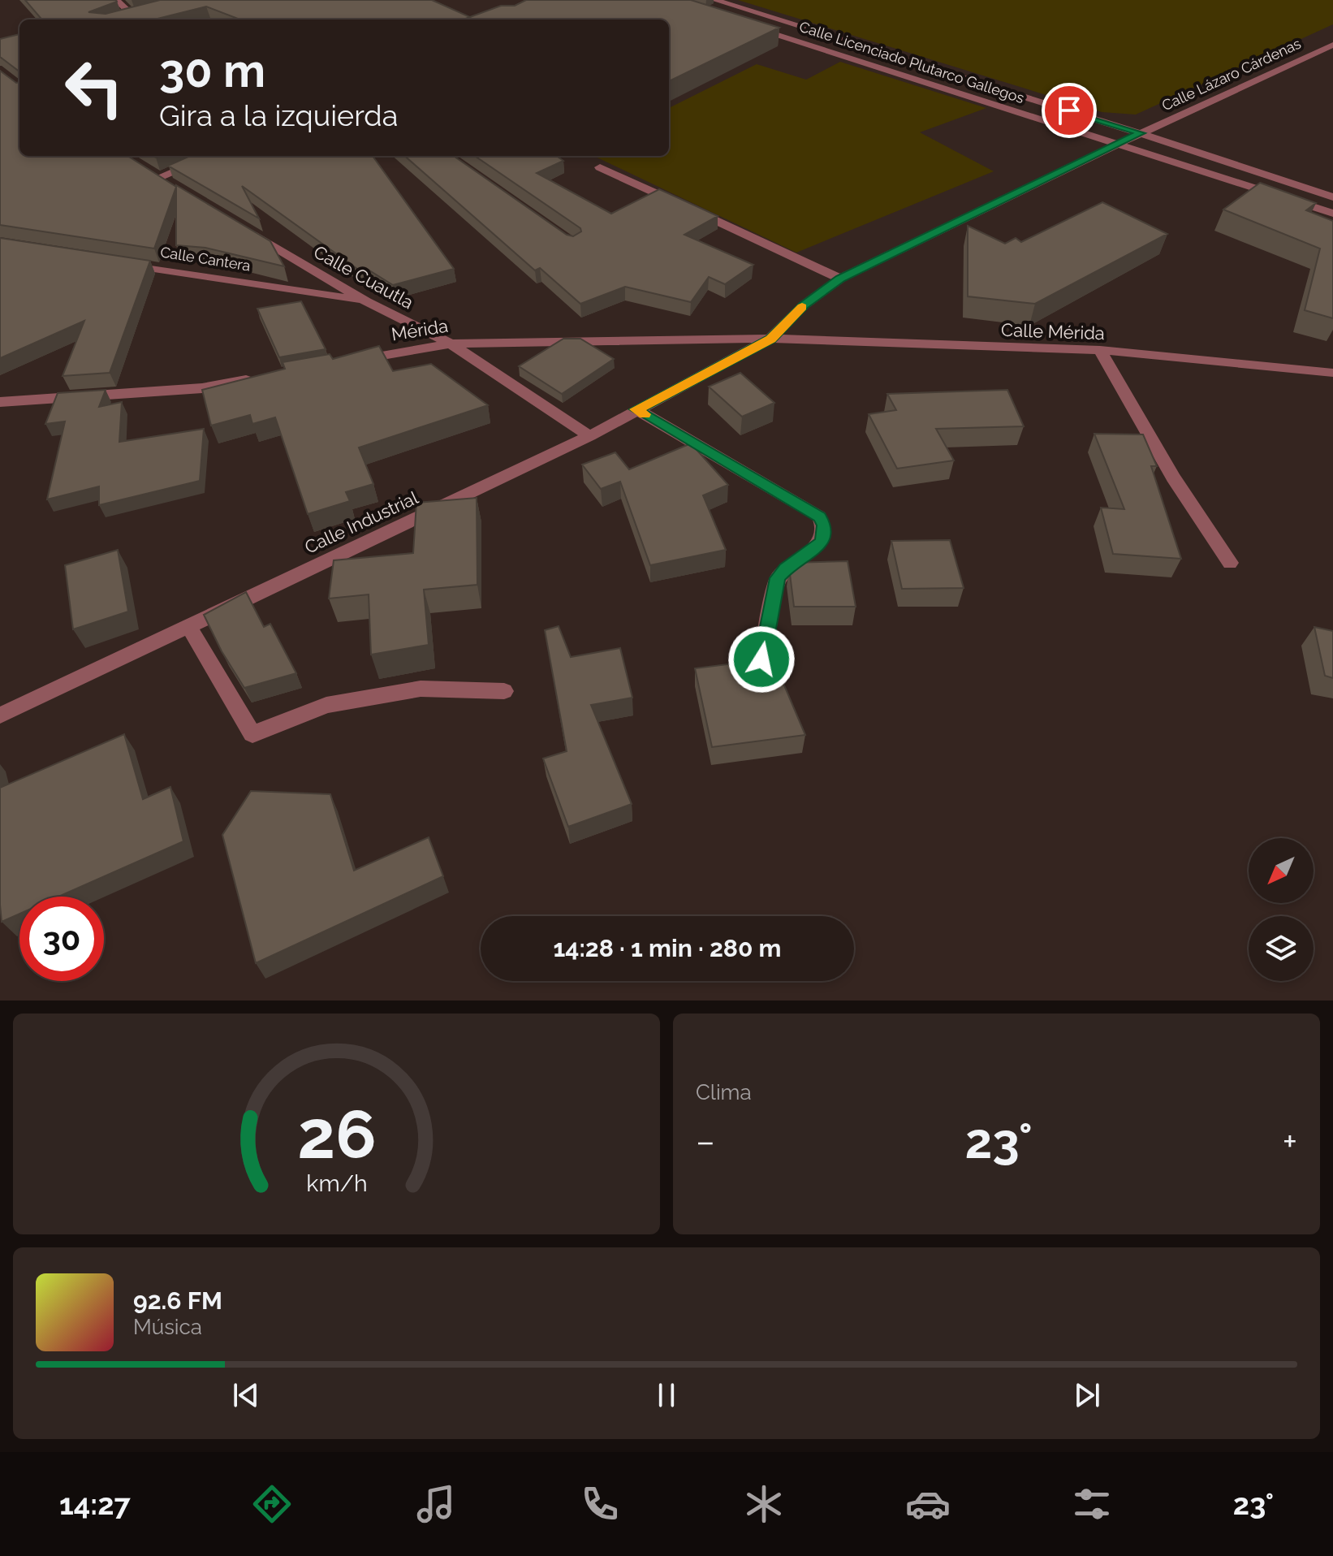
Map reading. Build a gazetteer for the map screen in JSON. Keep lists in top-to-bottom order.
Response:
{
  "streets": {
    "street": [
      "Calle Licenciado Plutarco Gallegos",
      "Calle Lázaro Cárdenas",
      "Calle Cantera",
      "Calle Cuautla",
      "Mérida",
      "Calle Mérida",
      "Calle Industrial"
    ]
  },
  "crossings": [
    ["Calle Licenciado Plutarco Gallegos", "Calle Lázaro Cárdenas"],
    ["Calle Lázaro Cárdenas", "Mérida"],
    ["Calle Lázaro Cárdenas", "Calle Mérida"],
    ["Calle Lázaro Cárdenas", "Calle Industrial"],
    ["Calle Cantera", "Calle Cuautla"],
    ["Calle Cuautla", "Mérida"],
    ["Calle Cuautla", "Calle Industrial"],
    ["Mérida", "Calle Mérida"],
    ["Mérida", "Calle Industrial"],
    ["Calle Mérida", "Calle Industrial"]
  ],
  "north": "bottom left",
  "page": {
    "turn": ["30 m", "Gira a la izquierda"],
    "limit": "30",
    "trip": "14:28 · 1 min · 280 m",
    "tile": "Clima",
    "heat": ["−", "23°", "+"],
    "song": ["92.6 FM", "Música"],
    "tabs": ["14:27", "23°"],
    "gauge": ["26", "km/h"]
  }
}
